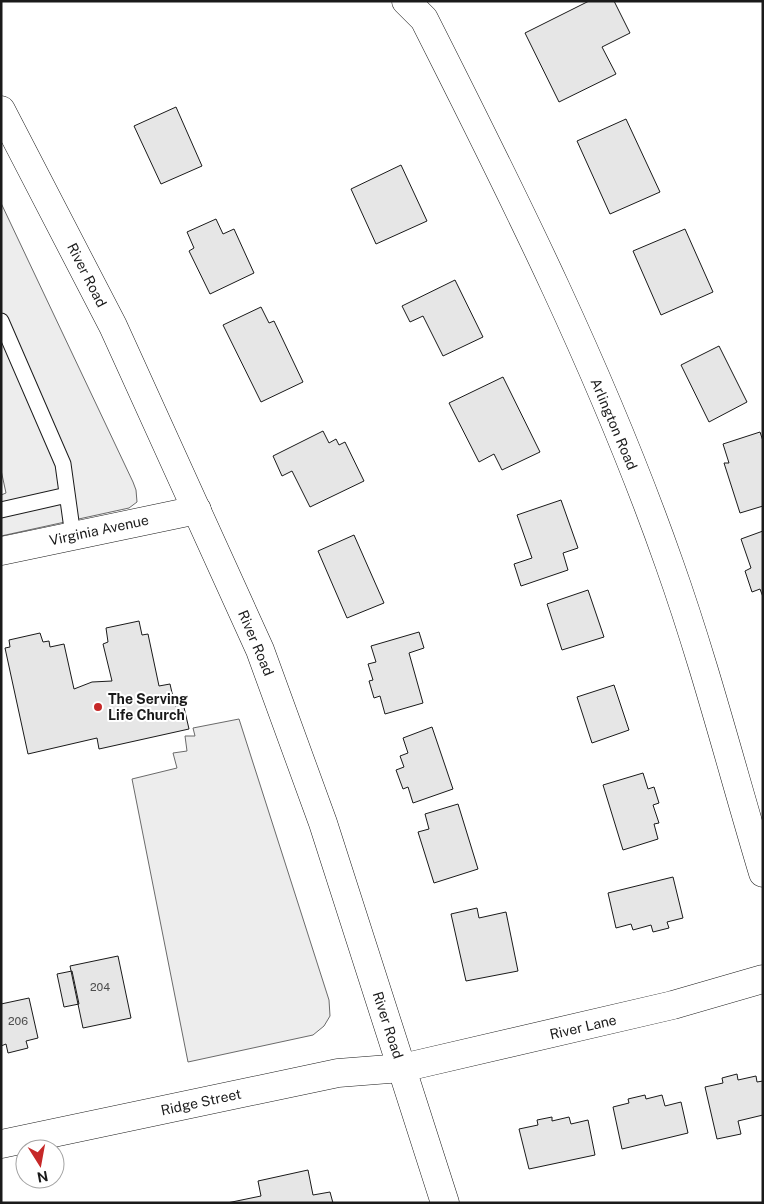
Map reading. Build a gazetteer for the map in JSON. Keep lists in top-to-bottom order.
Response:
{
  "streets": {
    "street": [
      "River Road",
      "Arlington Road",
      "Virginia Avenue",
      "River Lane",
      "Ridge Street"
    ]
  },
  "crossings": [
    ["River Road", "Virginia Avenue"],
    ["River Road", "River Lane"],
    ["River Road", "Ridge Street"],
    ["River Lane", "Ridge Street"]
  ],
  "places": ["The Serving Life Church"],
  "house_numbers": ["204", "206"],
  "north": "bottom"
}
